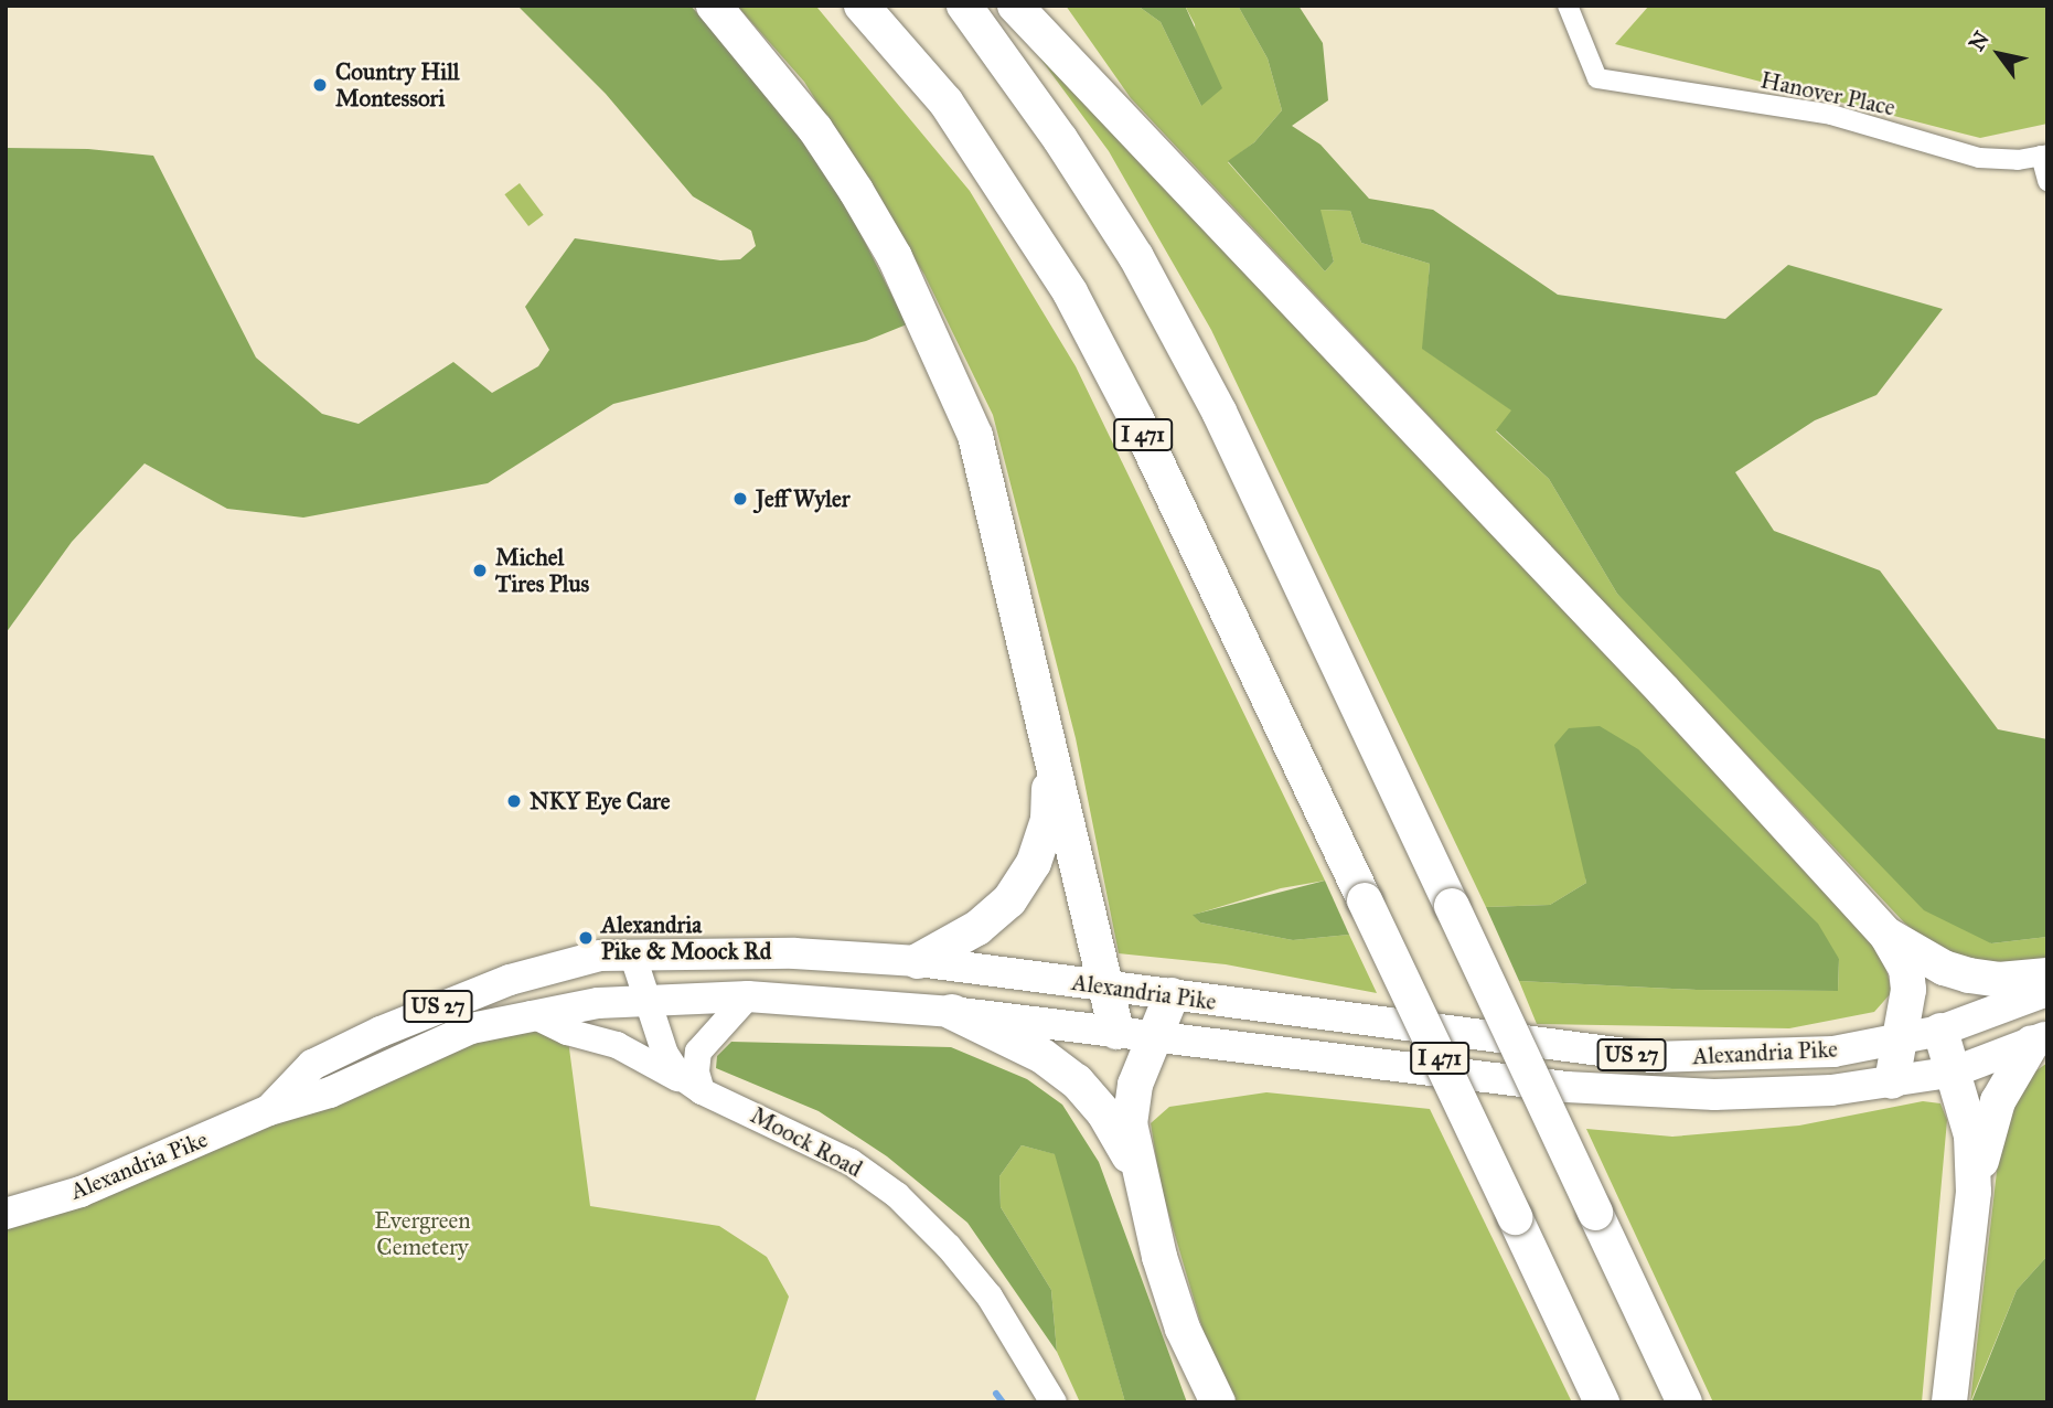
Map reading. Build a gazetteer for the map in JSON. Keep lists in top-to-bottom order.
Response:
{
  "streets": {
    "highway": ["I 471"],
    "main road": ["Alexandria Pike", "US 27", "Moock Road"],
    "street": ["Hanover Place"]
  },
  "crossings": [
    ["Alexandria Pike", "Moock Road"]
  ],
  "parks": ["Evergreen Cemetery"],
  "places": [
    "Country Hill Montessori",
    "Jeff Wyler",
    "Michel Tires Plus",
    "NKY Eye Care",
    "Alexandria Pike & Moock Rd"
  ],
  "north": "top left"
}
